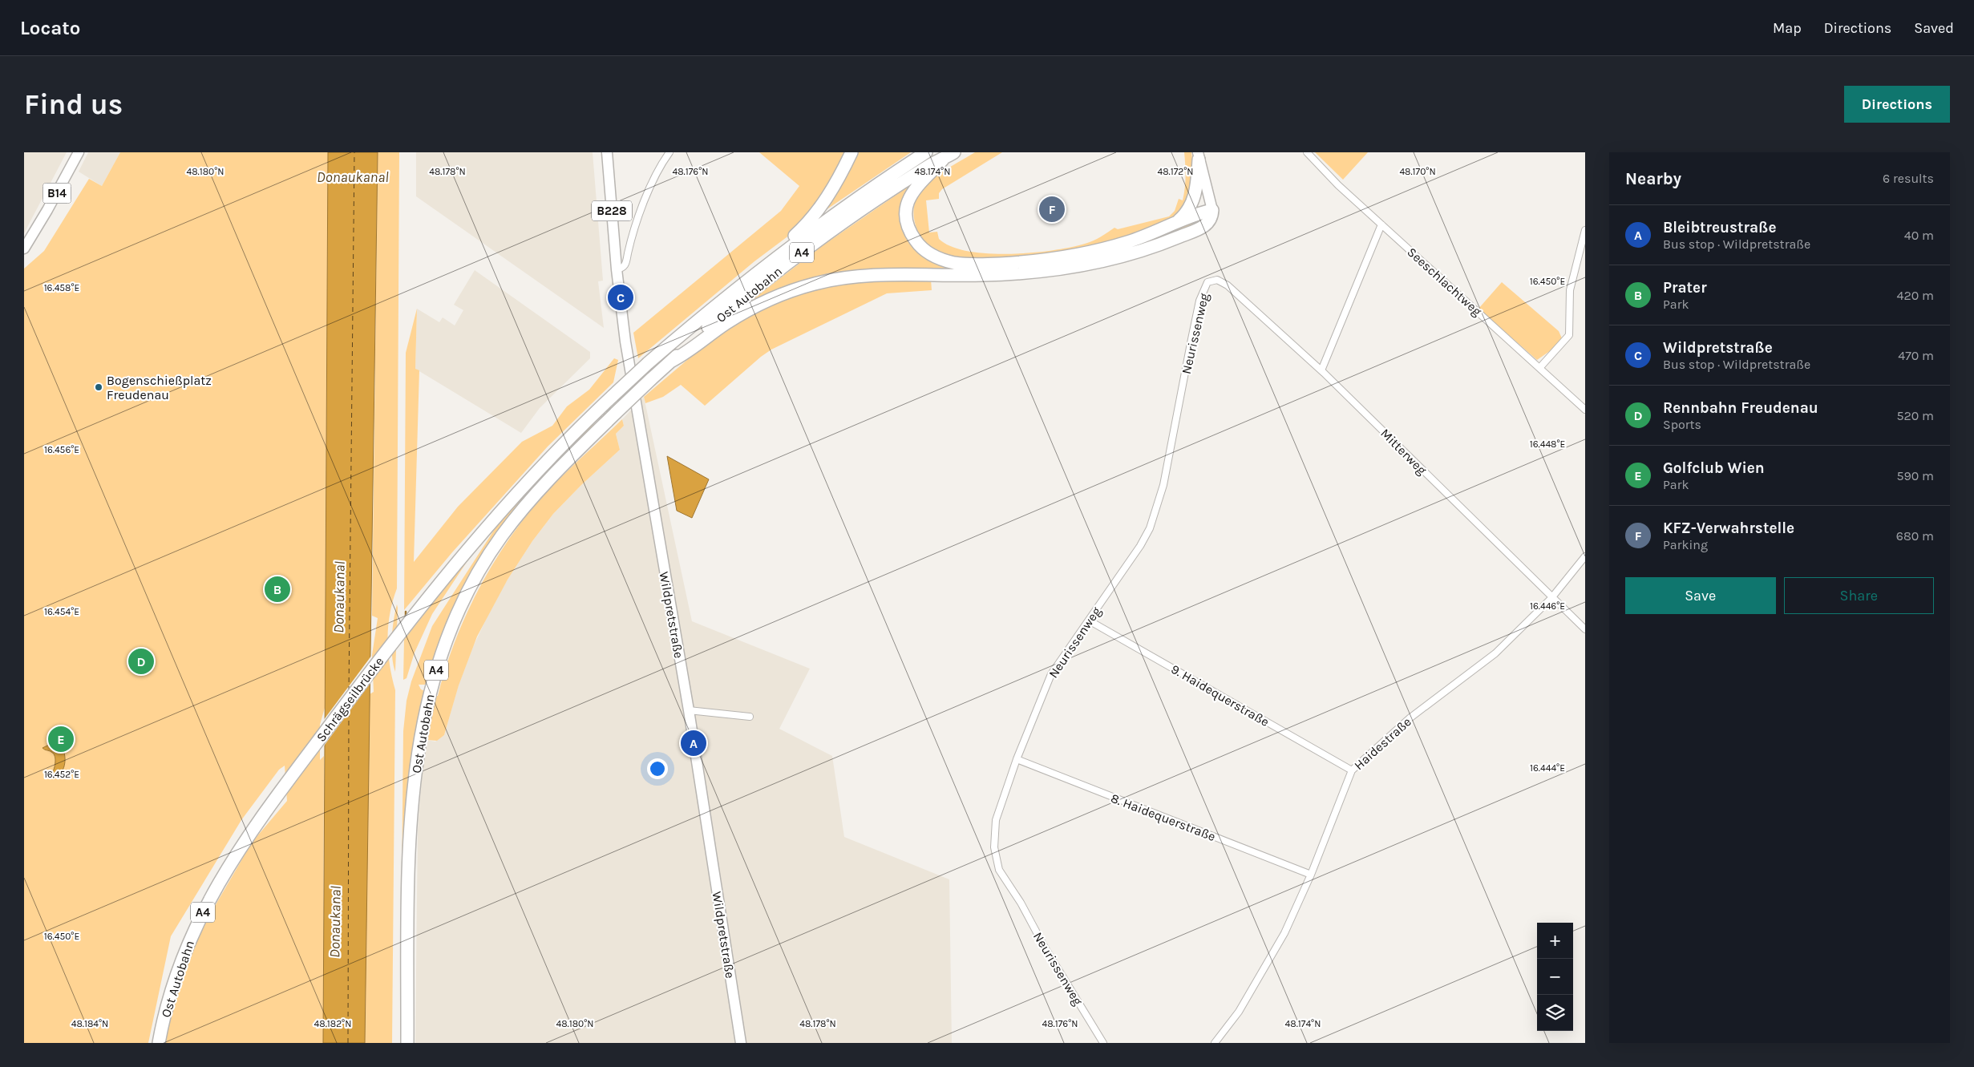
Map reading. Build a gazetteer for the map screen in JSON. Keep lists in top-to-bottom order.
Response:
{
  "streets": {
    "highway": ["A4", "Ost Autobahn", "Schrägseilbrücke"],
    "main road": ["B14", "B228", "Wildpretstraße"],
    "street": [
      "Seeschlachtweg",
      "Neurissenweg",
      "Mitterweg",
      "9. Haidequerstraße",
      "Haidestraße",
      "8. Haidequerstraße"
    ]
  },
  "crossings": [
    ["B228", "Wildpretstraße"],
    ["Ost Autobahn", "Schrägseilbrücke"],
    ["Neurissenweg", "Mitterweg"],
    ["Neurissenweg", "9. Haidequerstraße"],
    ["Neurissenweg", "8. Haidequerstraße"],
    ["Mitterweg", "Haidestraße"],
    ["9. Haidequerstraße", "Haidestraße"],
    ["Haidestraße", "8. Haidequerstraße"]
  ],
  "water": ["Donaukanal"],
  "places": ["Bogenschießplatz Freudenau"],
  "page": {
    "header": "Locato",
    "nav": ["Map", "Directions", "Saved"],
    "buttons": [
      "Directions",
      ["Save", "Share"]
    ],
    "title": "Find us",
    "heading": ["Nearby", "6 results"],
    "pins": [
      "F",
      "C",
      "B",
      "D",
      "E",
      "A"
    ],
    "list": [
      {
        "mark": "A",
        "name": "Bleibtreustraße",
        "note": "Bus stop · Wildpretstraße",
        "value": "40 m"
      },
      {
        "mark": "B",
        "name": "Prater",
        "note": "Park",
        "value": "420 m"
      },
      {
        "mark": "C",
        "name": "Wildpretstraße",
        "note": "Bus stop · Wildpretstraße",
        "value": "470 m"
      },
      {
        "mark": "D",
        "name": "Rennbahn Freudenau",
        "note": "Sports",
        "value": "520 m"
      },
      {
        "mark": "E",
        "name": "Golfclub Wien",
        "note": "Park",
        "value": "590 m"
      },
      {
        "mark": "F",
        "name": "KFZ-Verwahrstelle",
        "note": "Parking",
        "value": "680 m"
      }
    ],
    "map_buttons": ["+", "−"]
  },
  "coordinates": [
    "48.180°N",
    "48.178°N",
    "48.176°N",
    "48.174°N",
    "48.172°N",
    "48.170°N",
    "16.450°E",
    "16.458°E",
    "16.448°E",
    "16.456°E",
    "16.446°E",
    "16.454°E",
    "16.444°E",
    "16.452°E",
    "48.184°N",
    "48.182°N"
  ]
}
